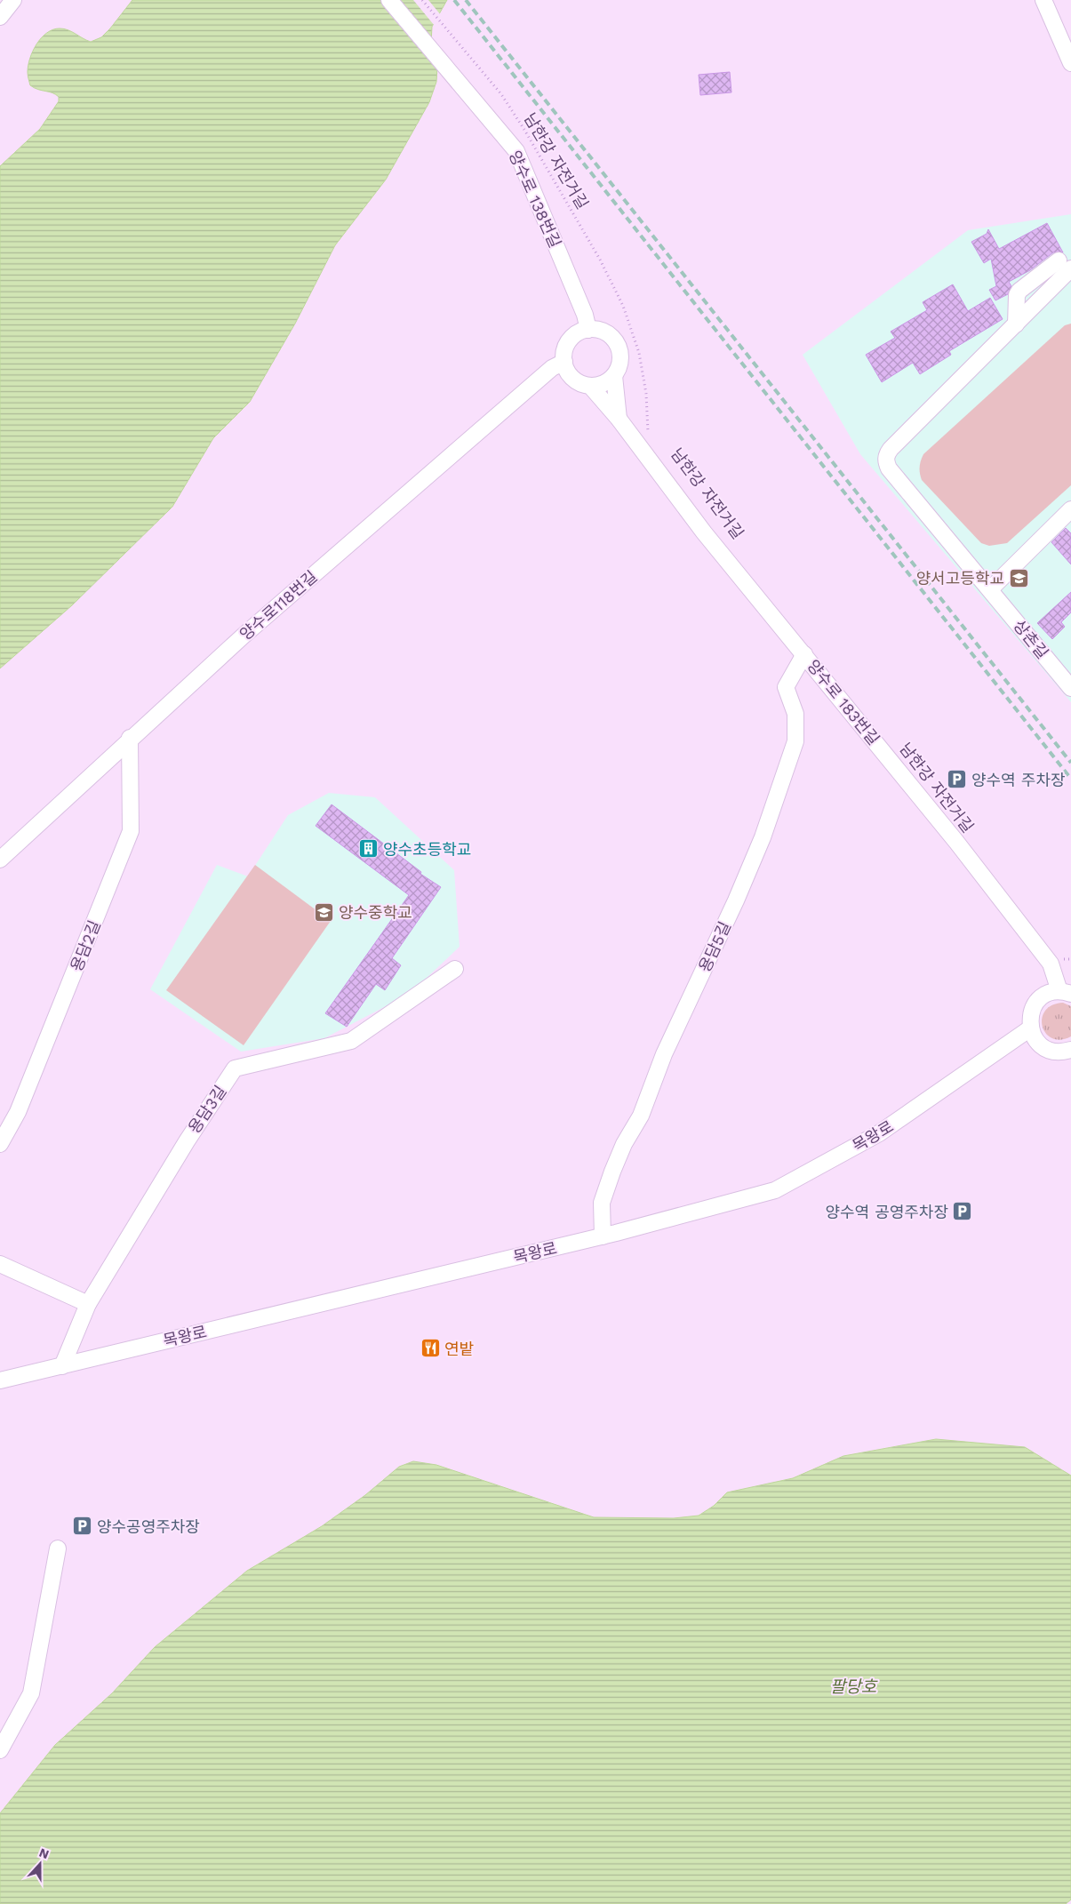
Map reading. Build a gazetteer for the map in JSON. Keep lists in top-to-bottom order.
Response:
{
  "streets": {
    "street": [
      "양수로 138번길",
      "양수로118번길",
      "상촌길",
      "양수로 183번길",
      "용담2길",
      "용담5길",
      "용담3길",
      "목왕로"
    ],
    "path": ["남한강 자전거길"]
  },
  "crossings": [
    ["양수로 138번길", "양수로118번길"],
    ["양수로 138번길", "양수로 183번길"],
    ["양수로118번길", "양수로 183번길"],
    ["양수로118번길", "용담2길"],
    ["양수로 183번길", "용담5길"],
    ["용담5길", "목왕로"],
    ["용담3길", "목왕로"]
  ],
  "water": ["팔당호"],
  "places": {
    "school or university": ["양서고등학교", "양수중학교"],
    "parking": ["양수역 주차장", "양수역 공영주차장", "양수공영주차장"],
    "building": ["양수초등학교"],
    "restaurant": ["연밭"]
  },
  "north": "top"
}
